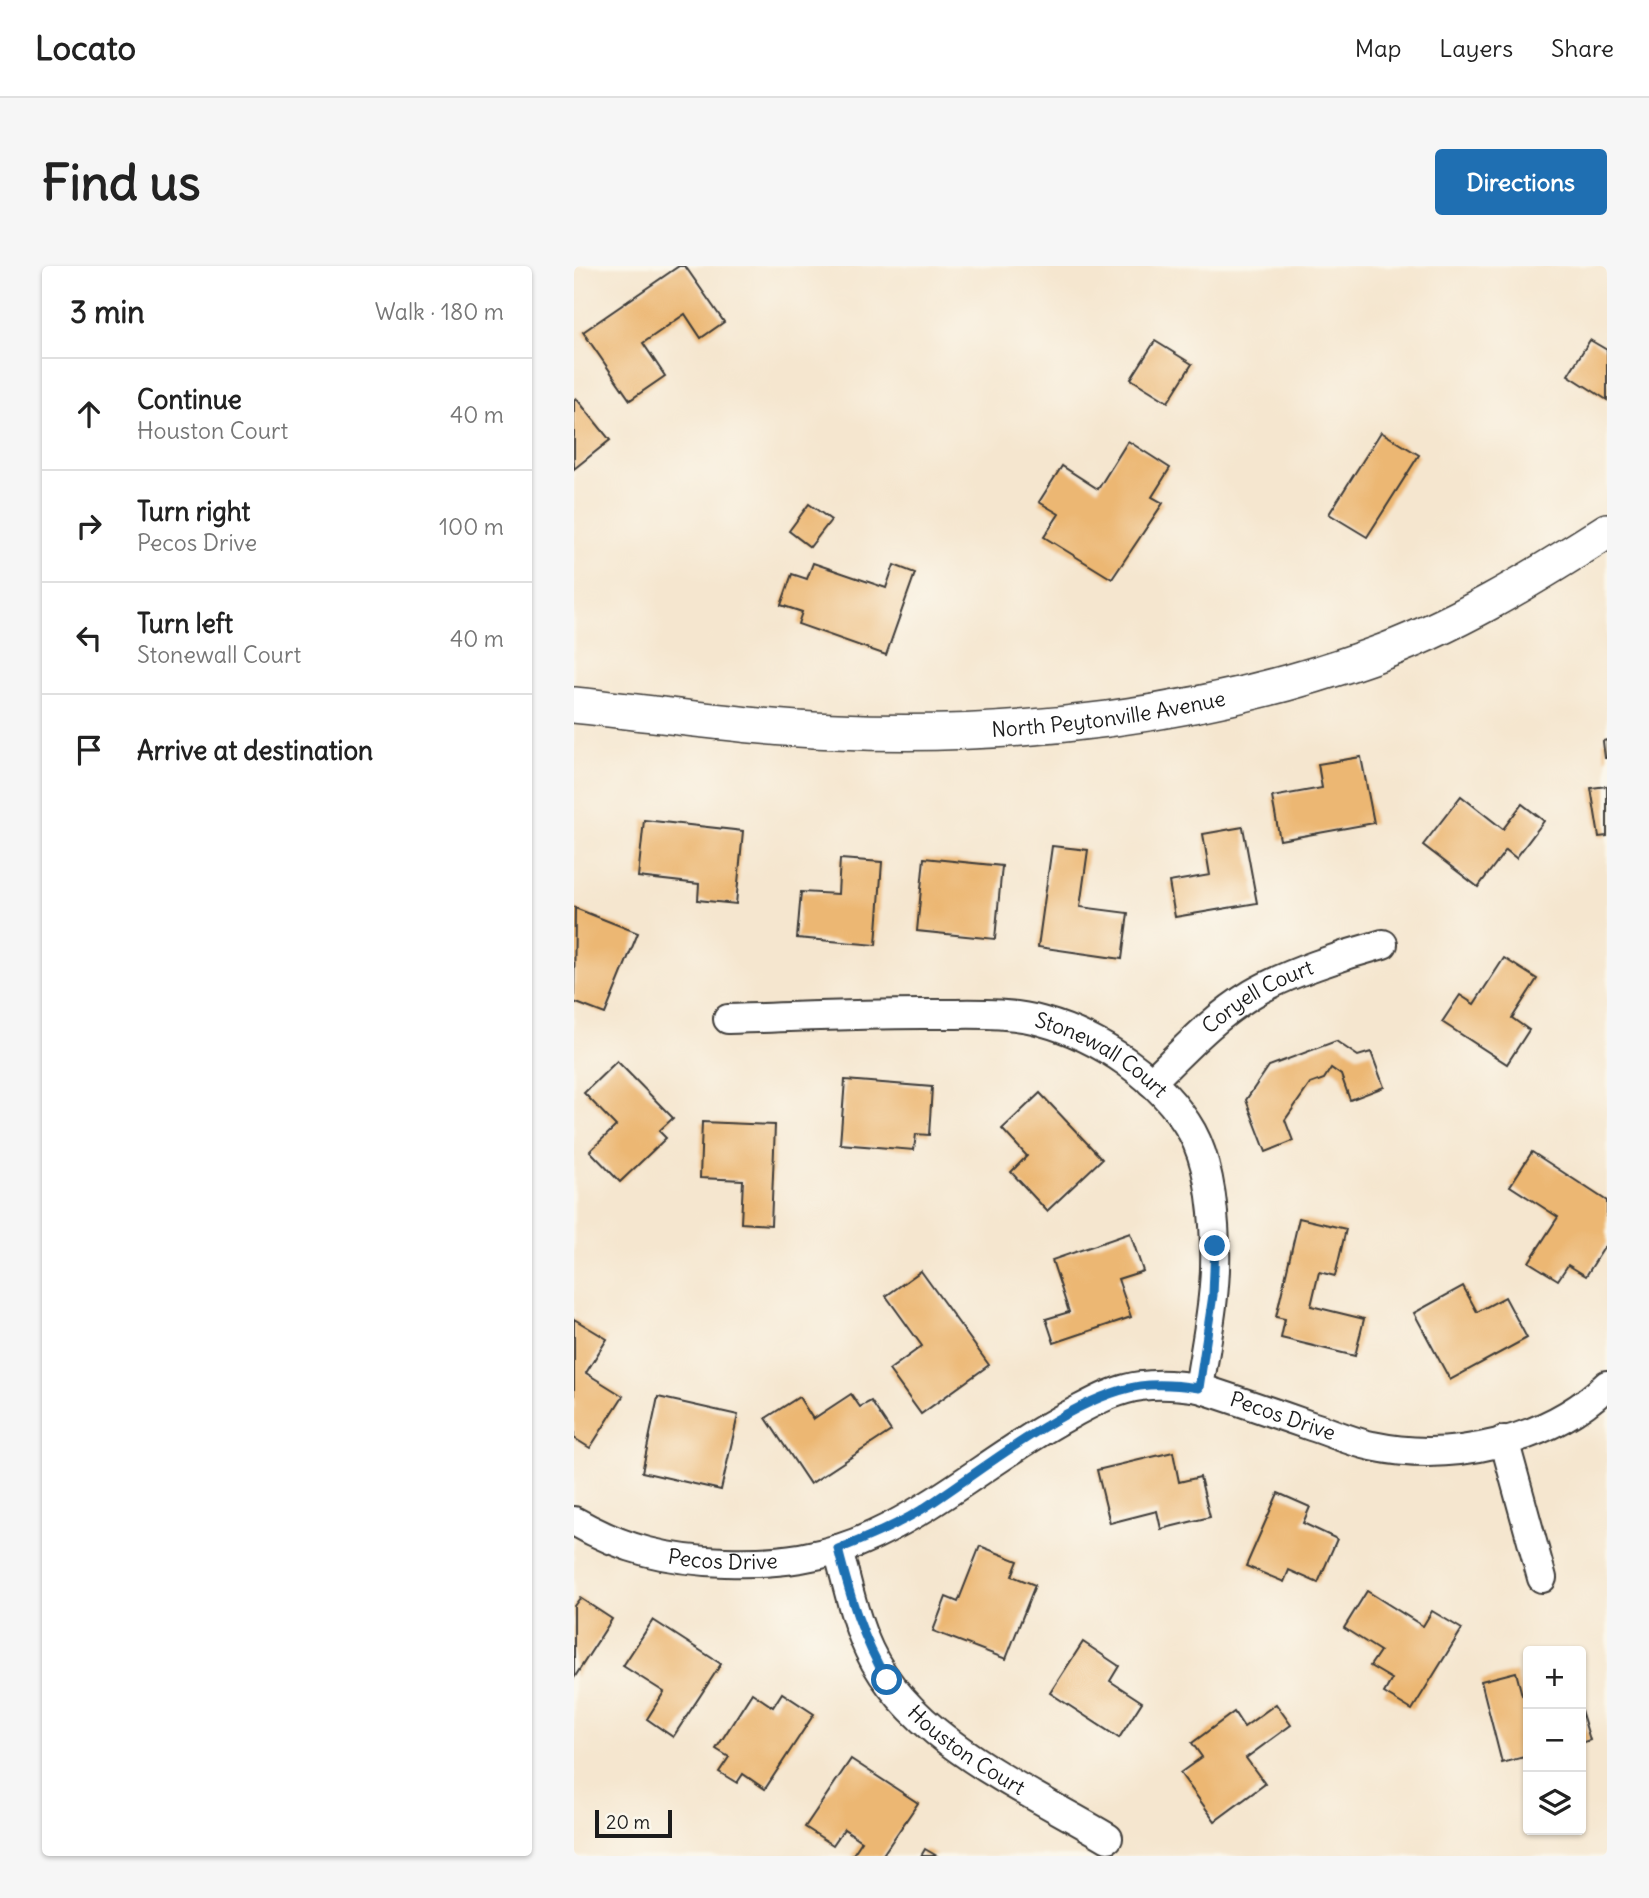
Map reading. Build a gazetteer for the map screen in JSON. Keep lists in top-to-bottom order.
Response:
{
  "streets": {
    "street": [
      "North Peytonville Avenue",
      "Coryell Court",
      "Stonewall Court",
      "Pecos Drive",
      "Houston Court"
    ]
  },
  "crossings": [
    ["Coryell Court", "Stonewall Court"],
    ["Stonewall Court", "Pecos Drive"],
    ["Pecos Drive", "Houston Court"]
  ],
  "scale_bar": "20 m",
  "page": {
    "header": "Locato",
    "nav": ["Map", "Layers", "Share"],
    "buttons": "Directions",
    "title": "Find us",
    "heading": ["3 min", "Walk · 180 m"],
    "list": [
      ["Continue", "Houston Court", "40 m"],
      ["Turn right", "Pecos Drive", "100 m"],
      ["Turn left", "Stonewall Court", "40 m"],
      "Arrive at destination"
    ],
    "map_buttons": ["+", "−"],
    "scale": "20 m"
  }
}
